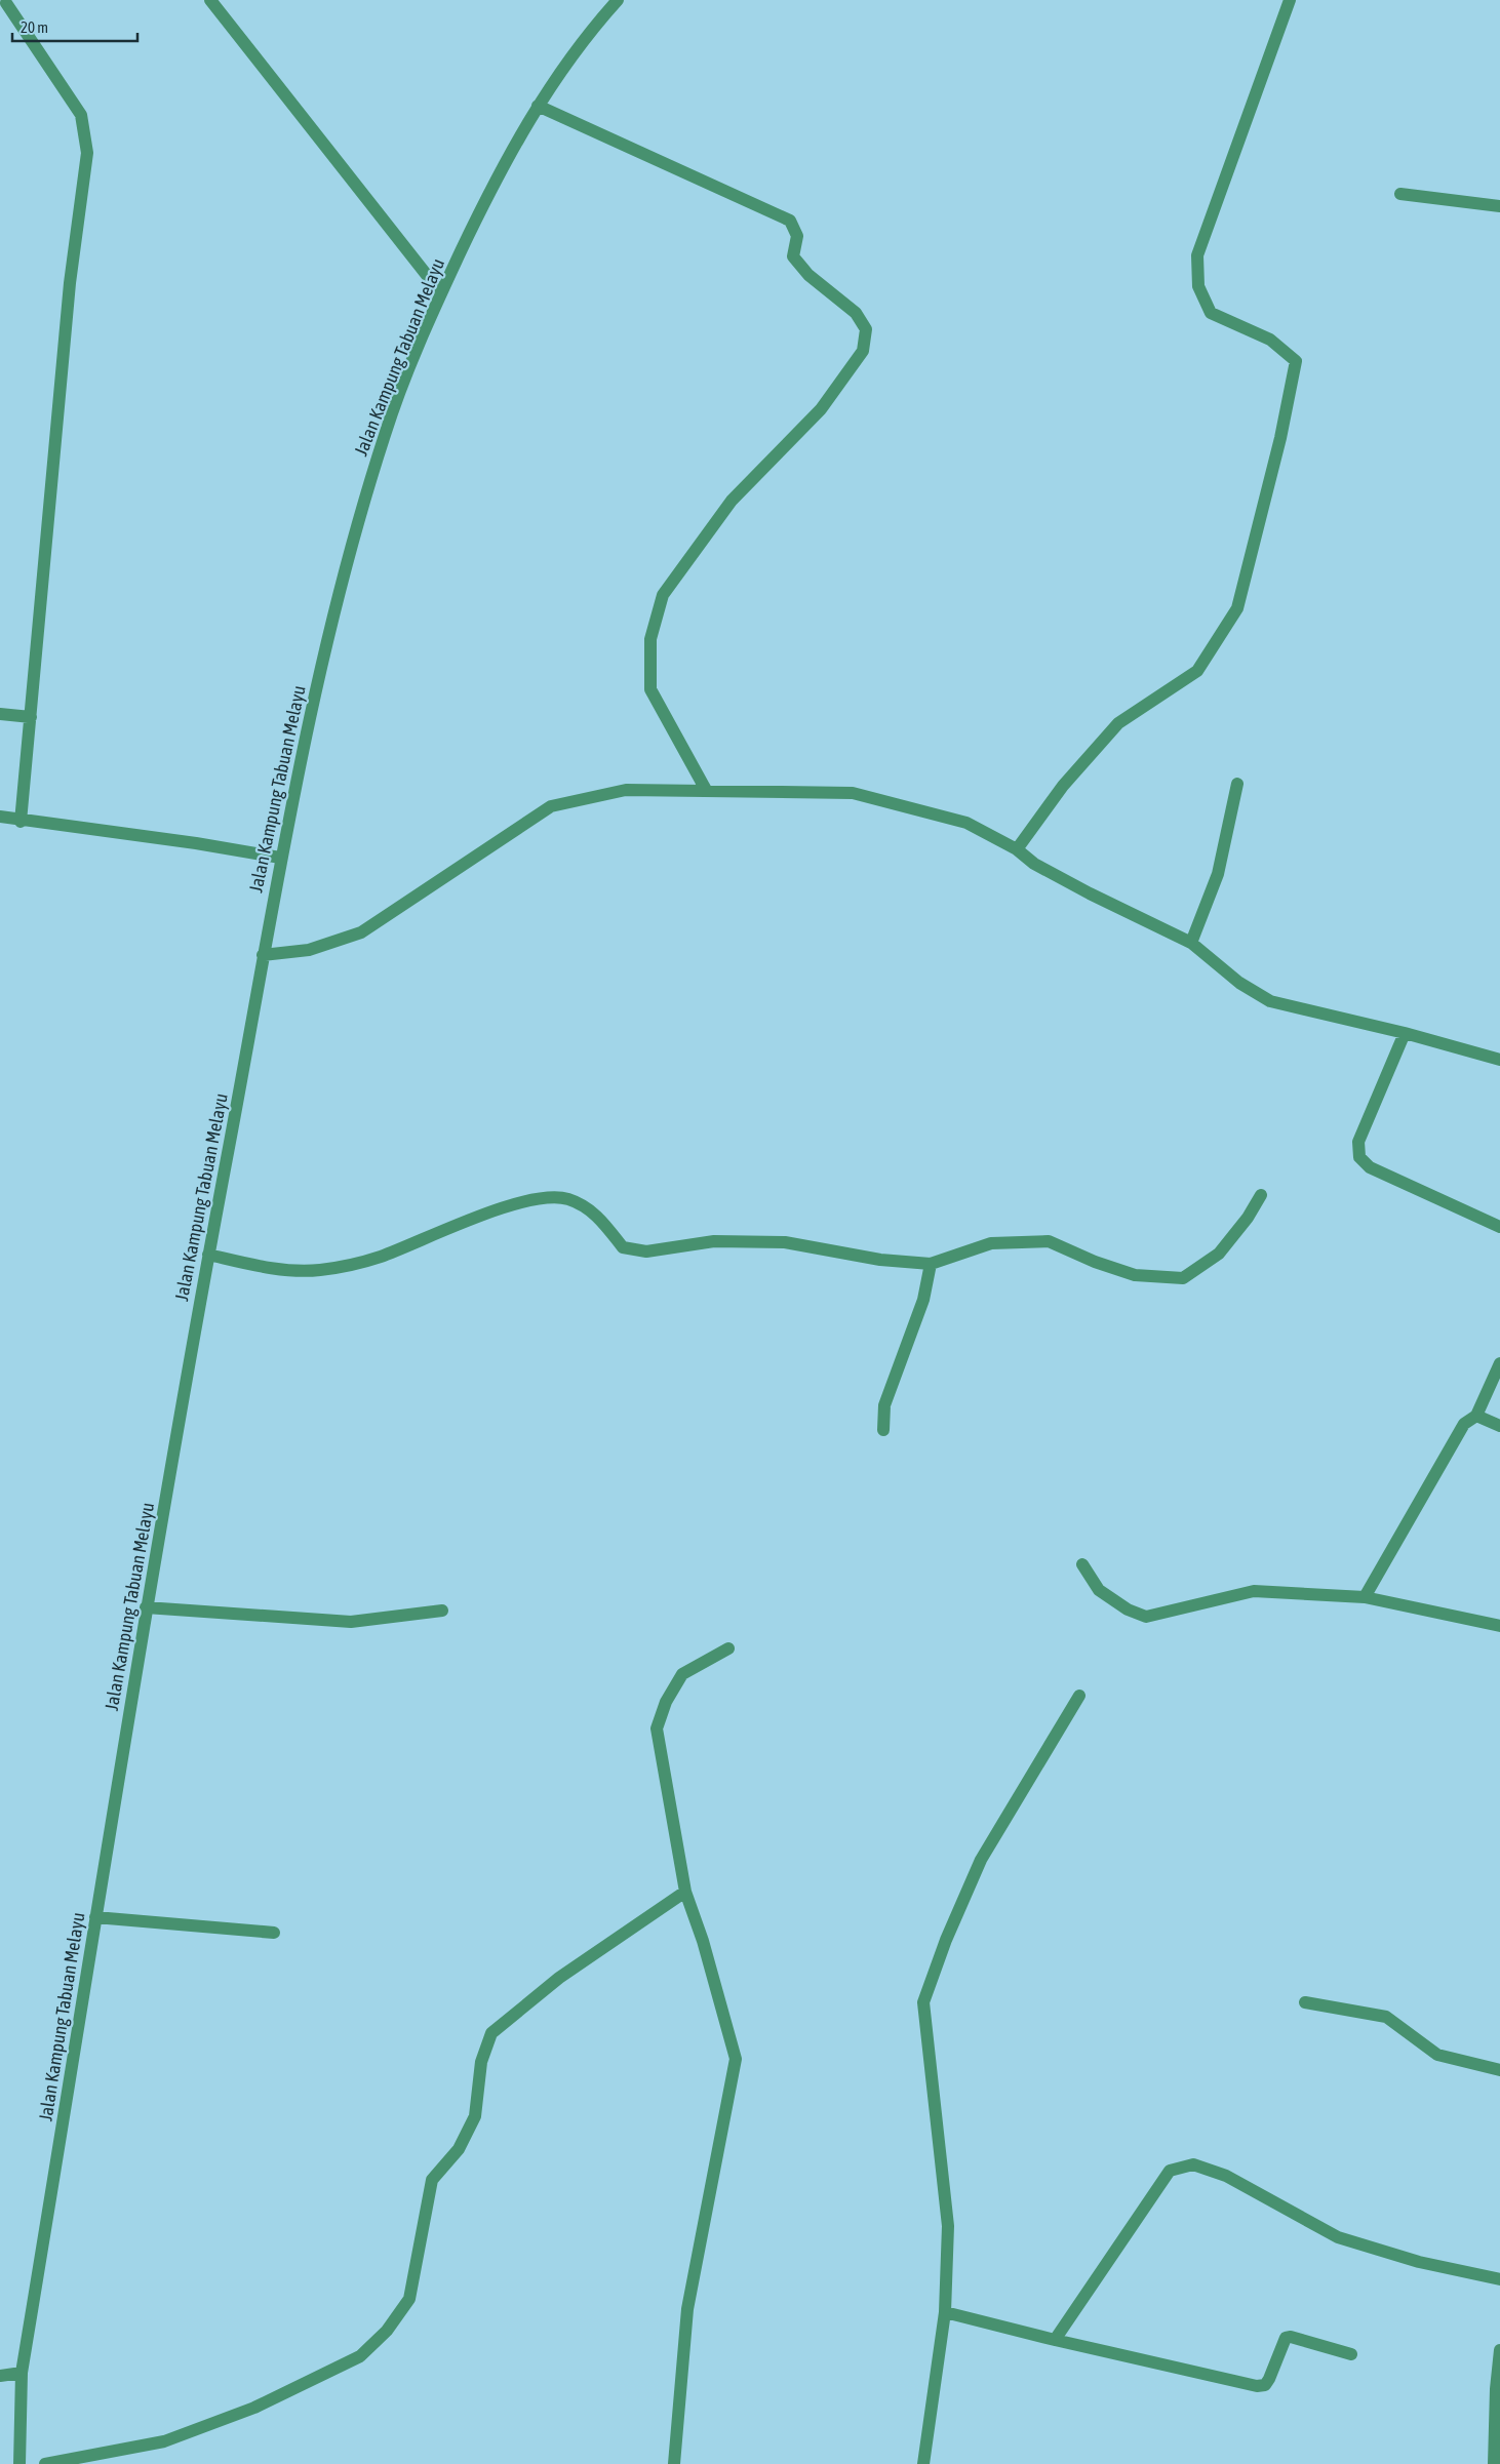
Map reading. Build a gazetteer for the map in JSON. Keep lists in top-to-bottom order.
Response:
{
  "streets": {
    "street": ["Jalan Kampung Tabuan Melayu"]
  },
  "scale_bar": "20 m"
}
